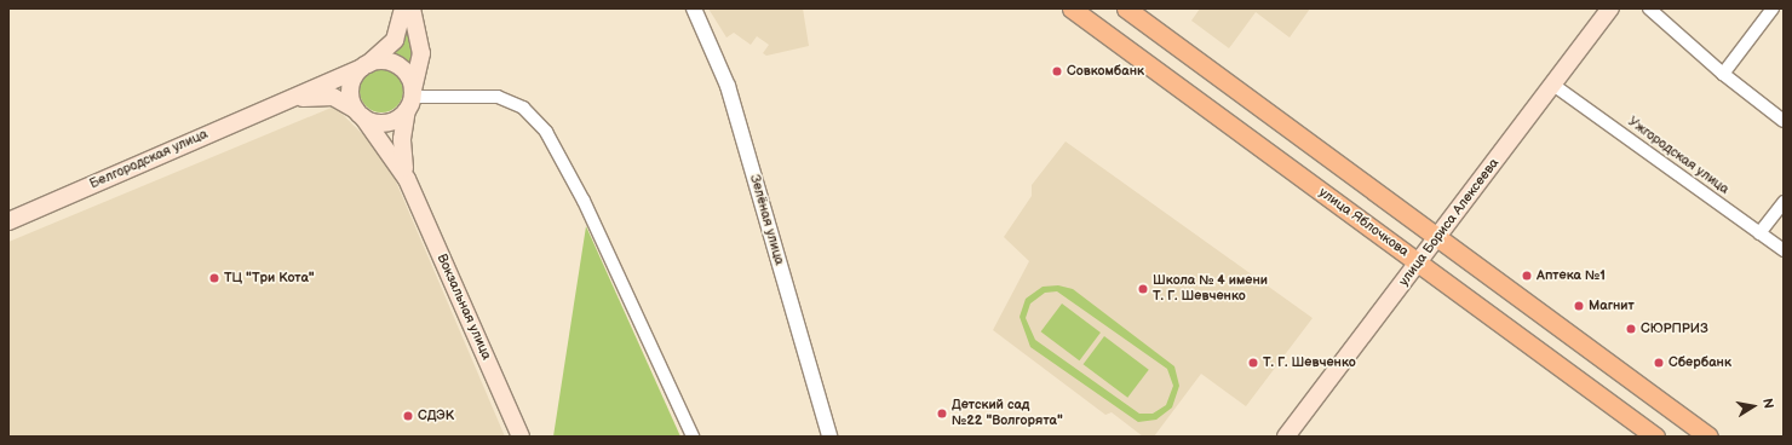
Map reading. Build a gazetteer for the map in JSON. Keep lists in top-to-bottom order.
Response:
{
  "streets": {
    "main road": [
      "Белгородская улица",
      "улица Яблочкова",
      "улица Бориса Алексеева",
      "Вокзальная улица"
    ],
    "street": ["Ужгородская улица", "Зелёная улица"]
  },
  "crossings": [
    ["Ужгородская улица", "улица Бориса Алексеева"],
    ["Белгородская улица", "Вокзальная улица"],
    ["улица Яблочкова", "улица Бориса Алексеева"]
  ],
  "places": [
    "Совкомбанк",
    "Аптека №1",
    "ТЦ \"Три Кота\"",
    "Школа № 4 имени Т. Г. Шевченко",
    "Магнит",
    "СЮРПРИЗ",
    "Т. Г. Шевченко",
    "Сбербанк",
    "Детский сад №22 \"Волгорята\"",
    "СДЭК"
  ],
  "north": "right"
}
